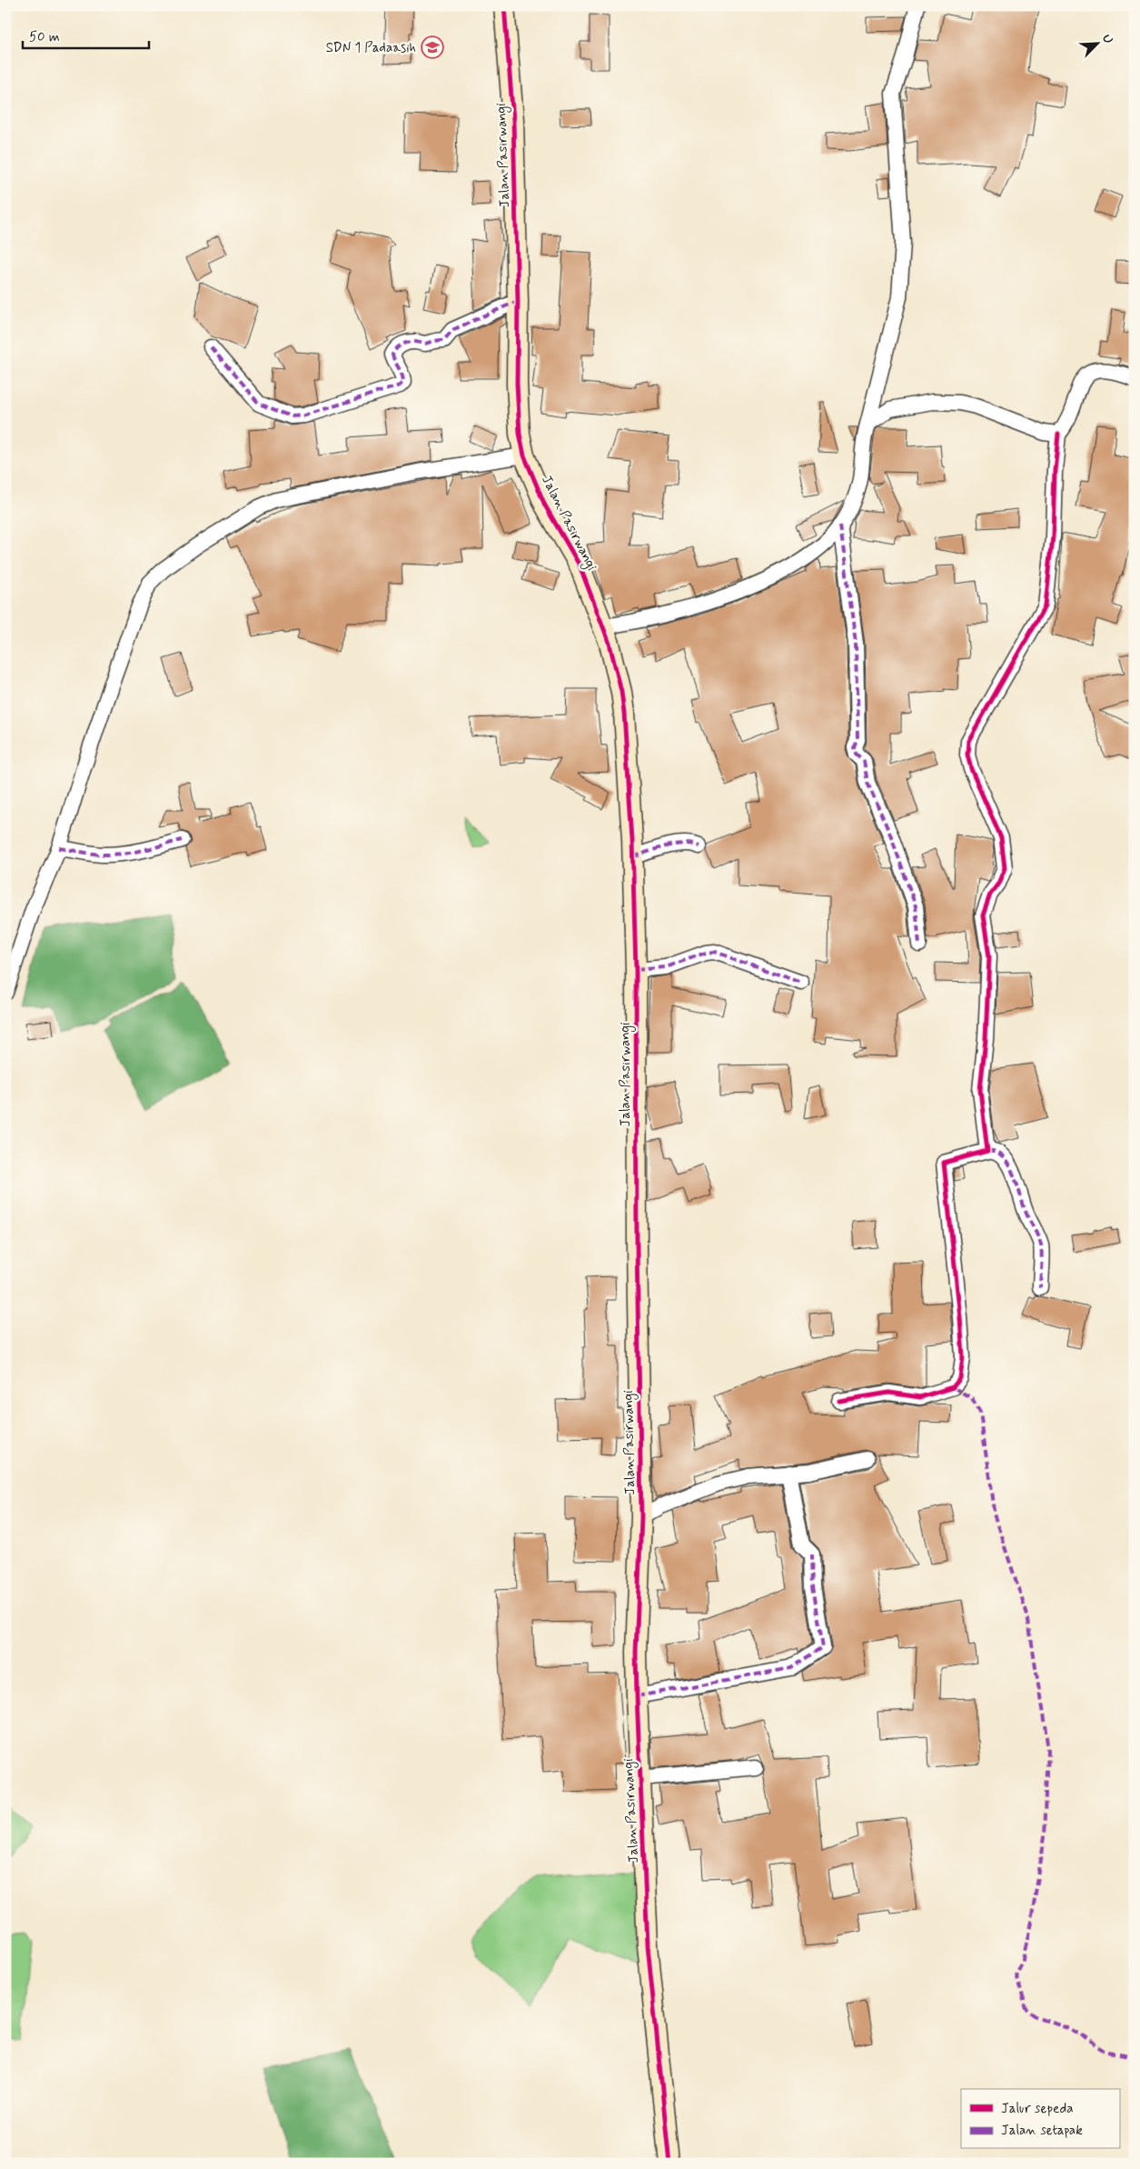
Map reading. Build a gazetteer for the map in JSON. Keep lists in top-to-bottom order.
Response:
{
  "streets": {
    "street": ["Jalan Pasirwangi"]
  },
  "places": {
    "school or university": ["SDN 1 Padaasih"]
  },
  "legend": ["Jalur sepeda", "Jalan setapak"],
  "scale_bar": "50 m",
  "north": "top right"
}
